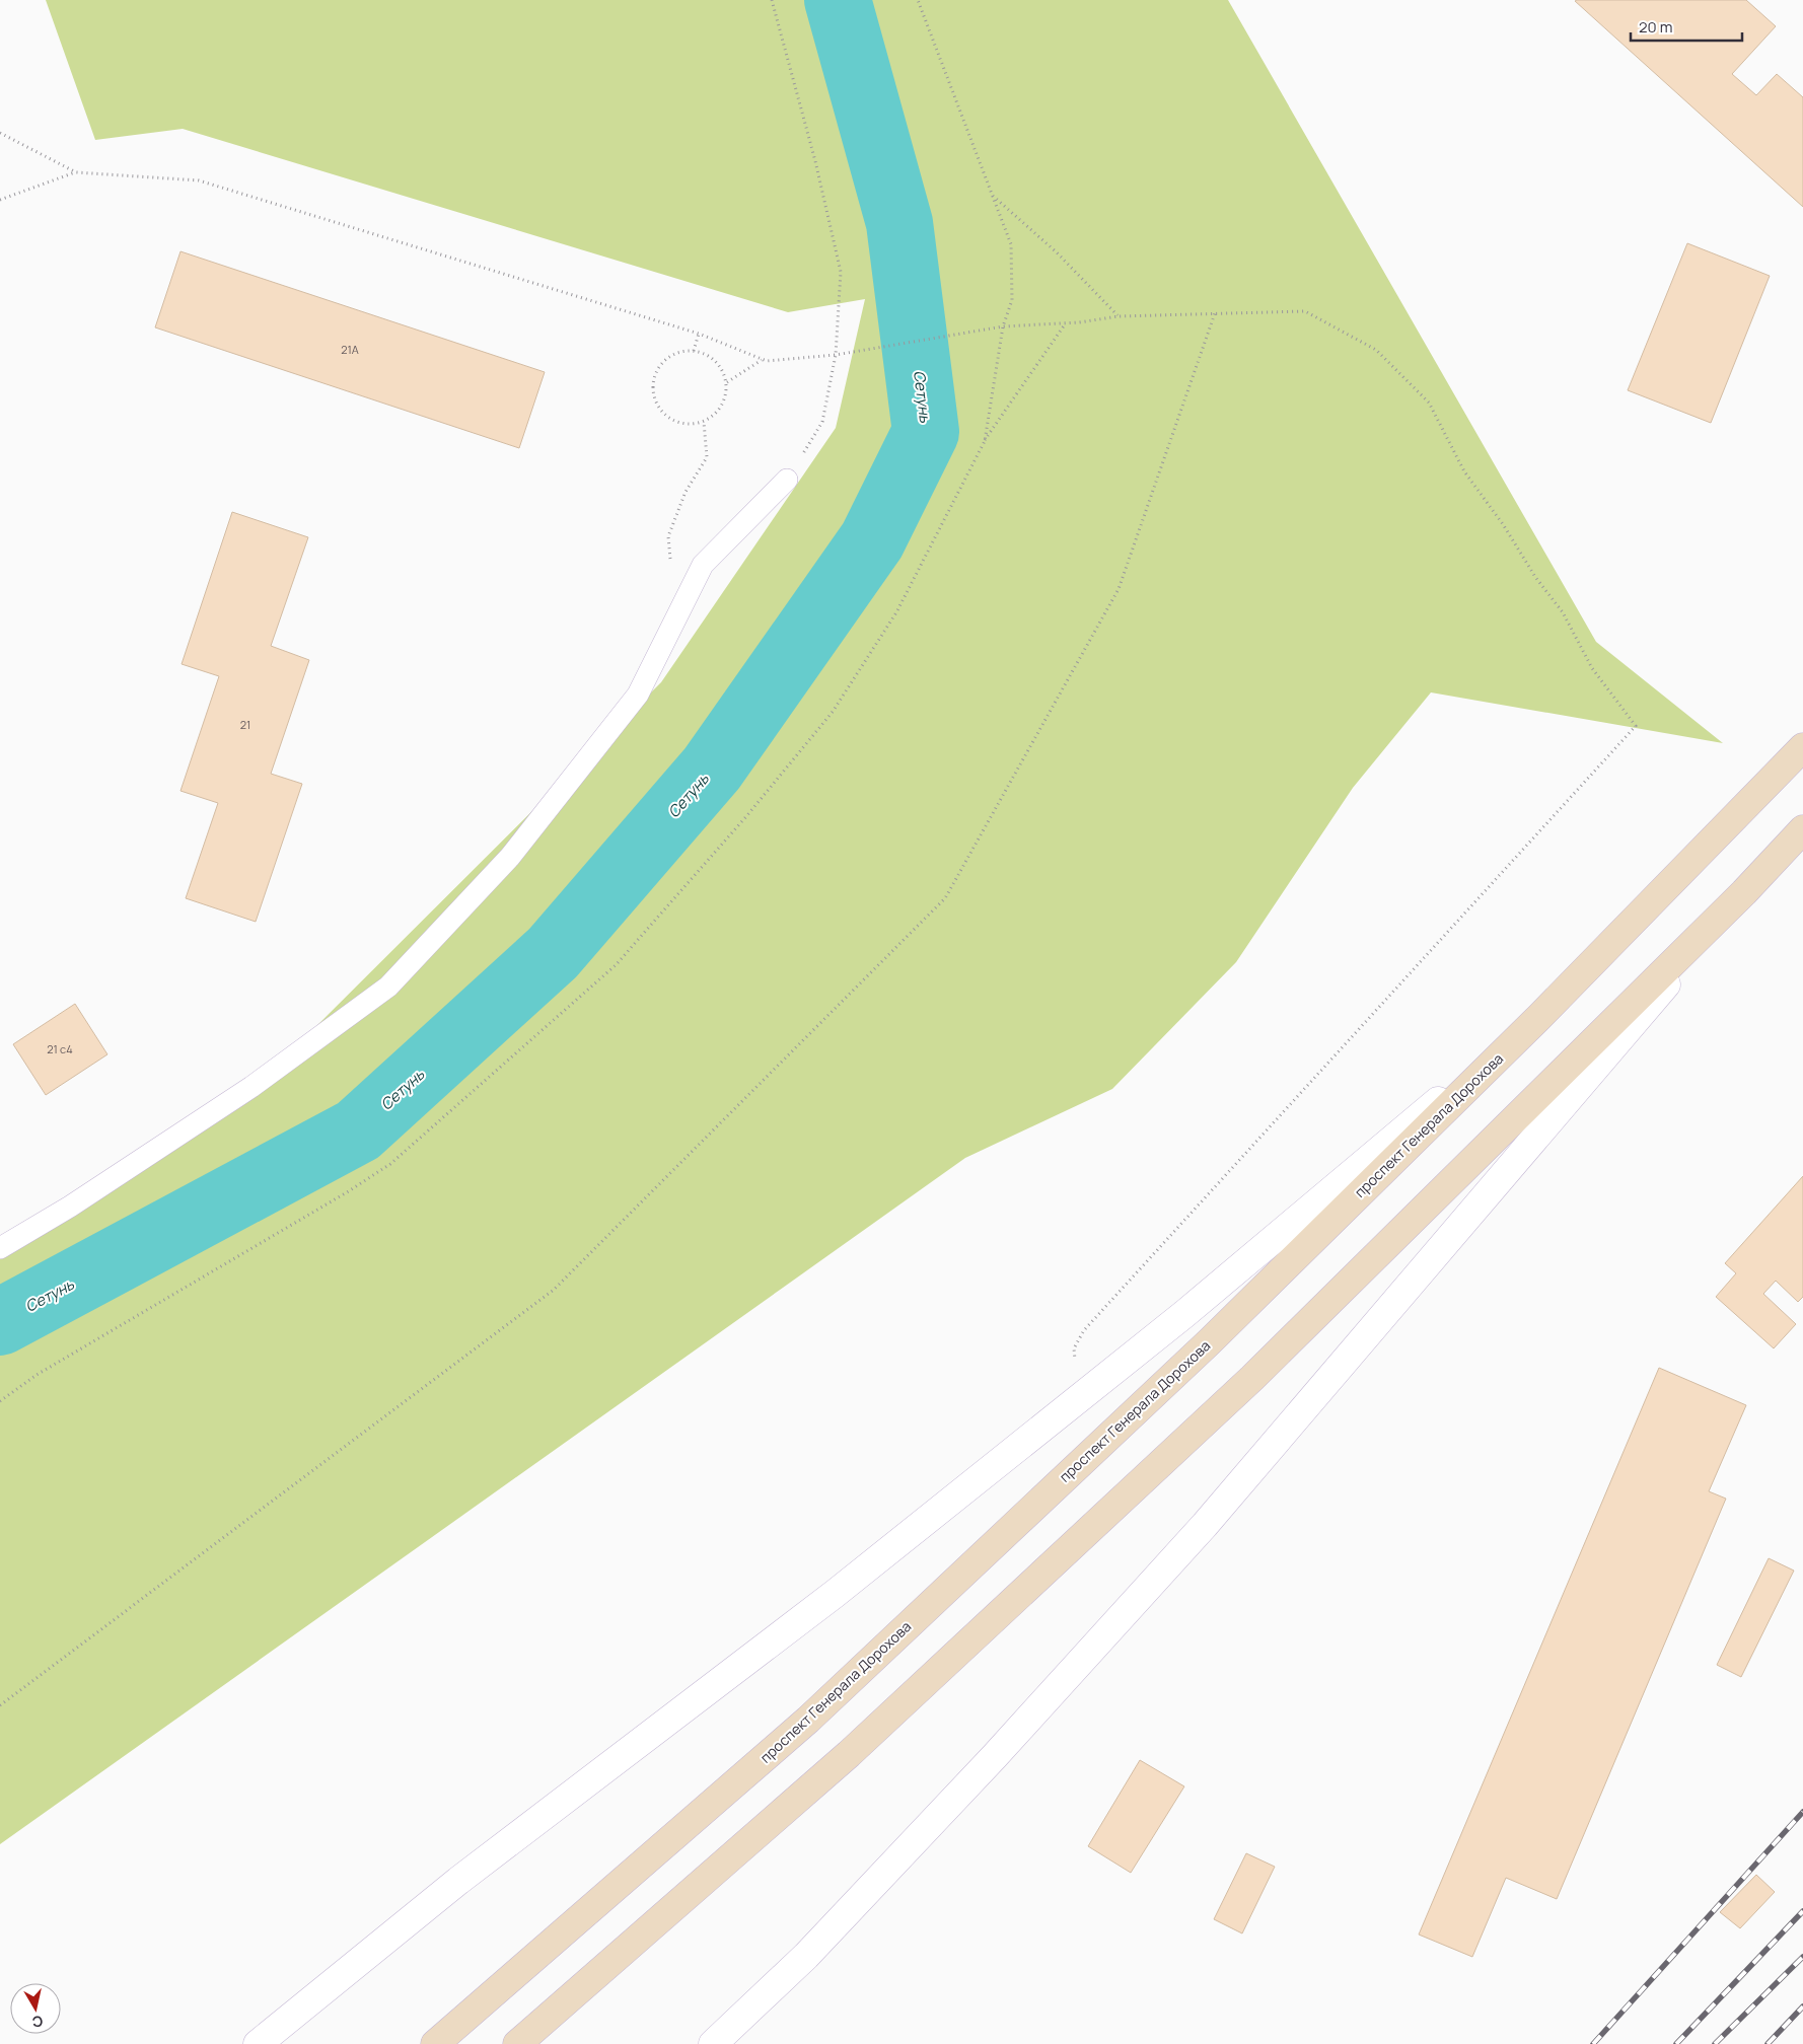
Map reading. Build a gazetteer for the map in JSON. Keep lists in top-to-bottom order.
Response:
{
  "streets": {
    "main road": ["проспект Генерала Дорохова"]
  },
  "water": ["Сетунь"],
  "house_numbers": ["21А", "21", "21 с4"],
  "scale_bar": "20 m",
  "north": "bottom"
}
